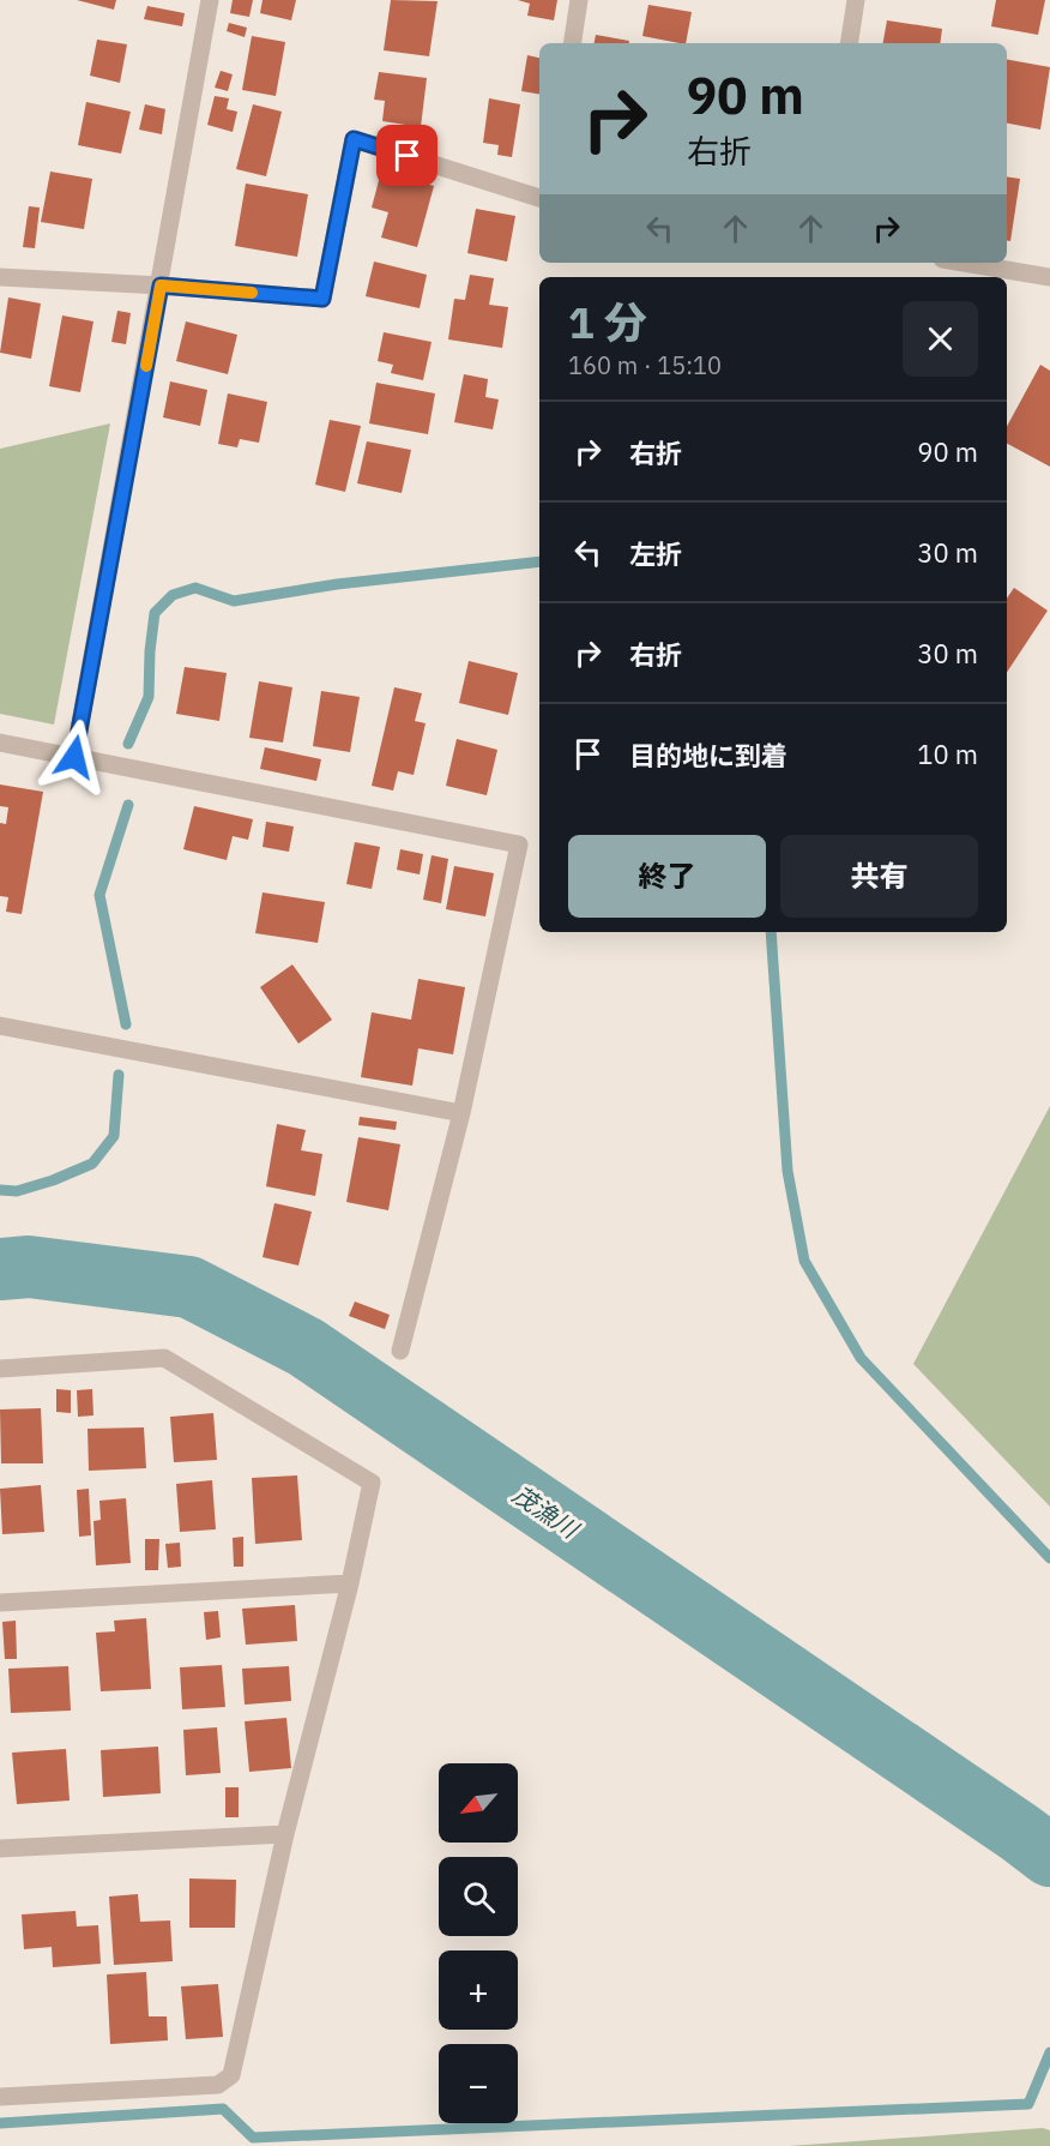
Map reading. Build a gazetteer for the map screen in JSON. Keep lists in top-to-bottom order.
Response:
{
  "water": ["茂漁川"],
  "north": "bottom left",
  "page": {
    "turn": ["90 m", "右折"],
    "heading": ["1 分", "160 m · 15:10"],
    "list": [
      {
        "name": "右折",
        "value": "90 m"
      },
      {
        "name": "左折",
        "value": "30 m"
      },
      {
        "name": "右折",
        "value": "30 m"
      },
      {
        "name": "目的地に到着",
        "value": "10 m"
      }
    ],
    "buttons": ["終了", "共有"],
    "map_buttons": ["+", "−"]
  }
}
